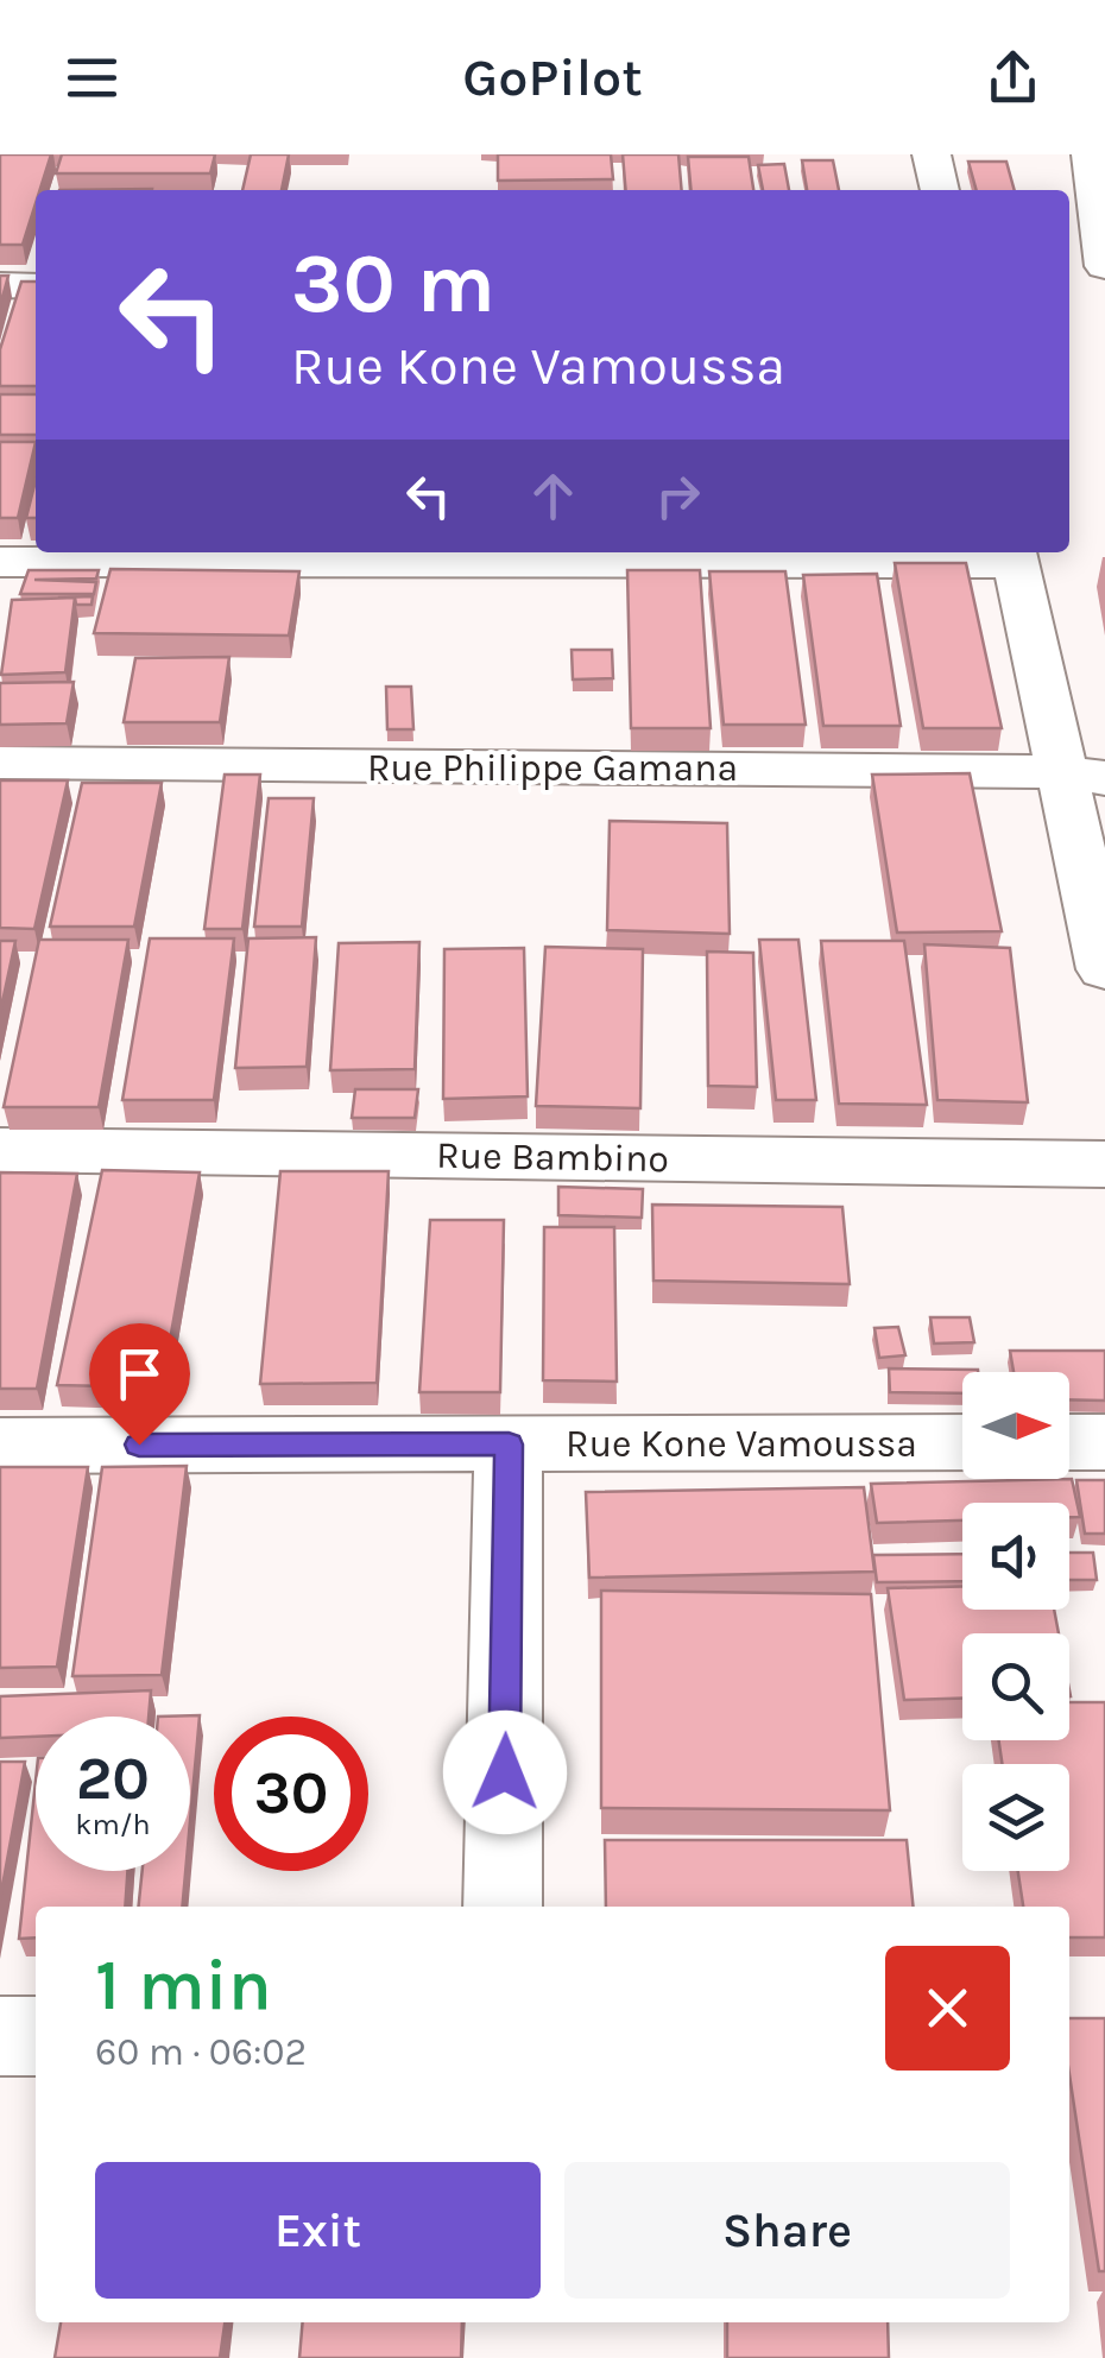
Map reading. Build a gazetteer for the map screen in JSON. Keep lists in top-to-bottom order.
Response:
{
  "streets": {
    "street": ["Rue Philippe Gamana", "Rue Bambino", "Rue Kone Vamoussa"]
  },
  "north": "right",
  "page": {
    "header": "GoPilot",
    "turn": ["30 m", "Rue Kone Vamoussa"],
    "speed": "20 km/h",
    "limit": "30",
    "heading": ["1 min", "60 m · 06:02"],
    "buttons": ["Exit", "Share"]
  }
}
